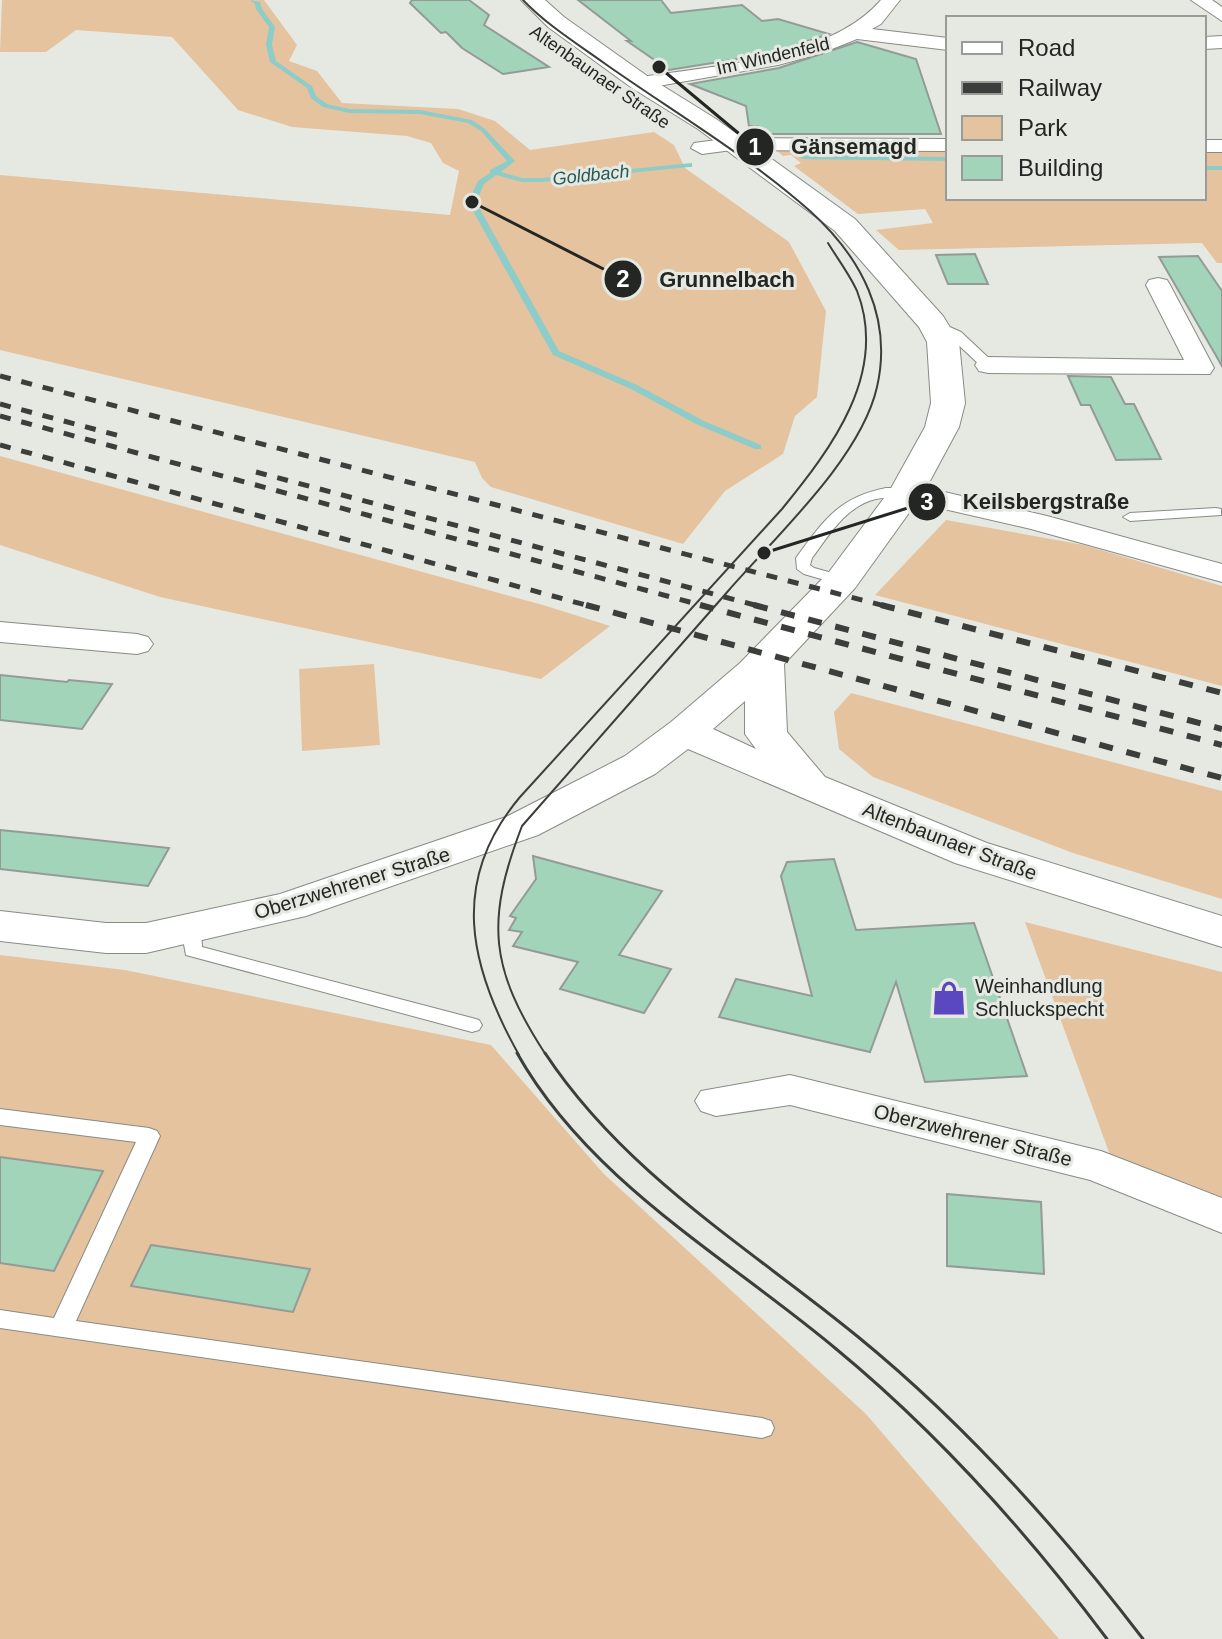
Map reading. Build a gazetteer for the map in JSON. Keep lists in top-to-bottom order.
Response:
{
  "streets": {
    "main road": ["Altenbaunaer Straße", "Oberzwehrener Straße"],
    "street": ["Im Windenfeld"]
  },
  "crossings": [
    ["Im Windenfeld", "Altenbaunaer Straße"],
    ["Altenbaunaer Straße", "Oberzwehrener Straße"]
  ],
  "water": ["Goldbach"],
  "places": {
    "other": ["Gänsemagd", "Grunnelbach", "Keilsbergstraße"],
    "shop": ["Weinhandlung Schluckspecht"]
  },
  "legend": [
    "Road",
    "Railway",
    "Park",
    "Building"
  ]
}
